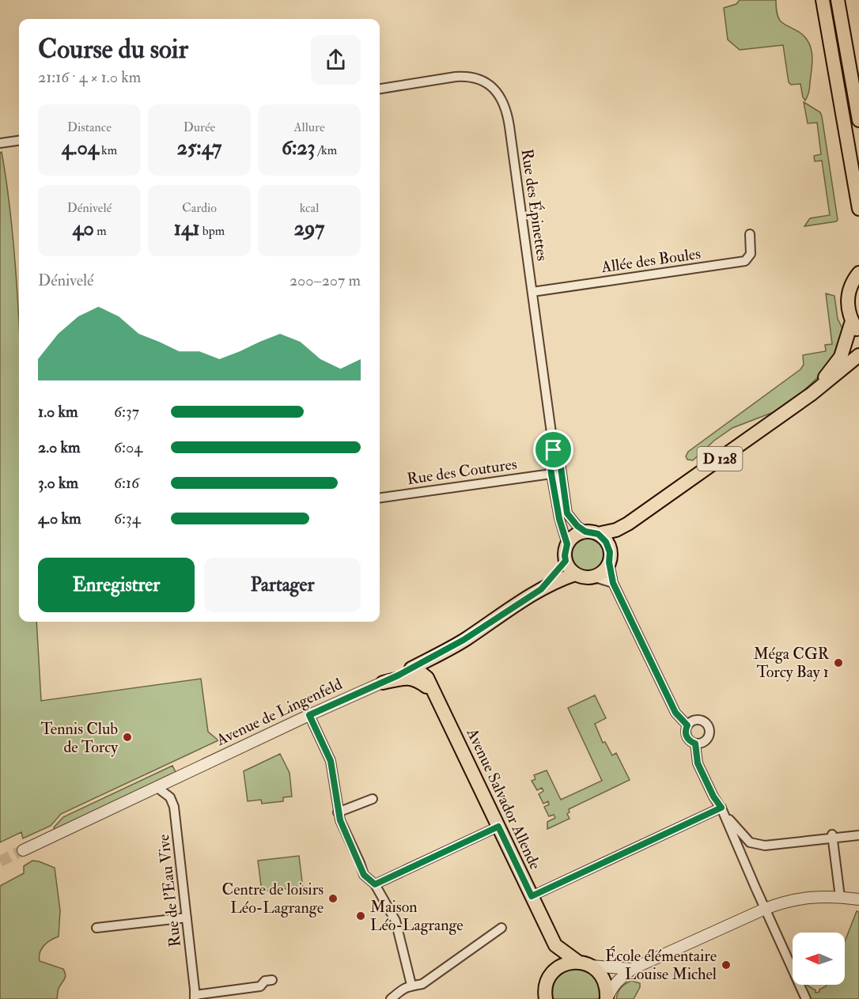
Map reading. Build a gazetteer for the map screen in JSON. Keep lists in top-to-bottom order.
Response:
{
  "streets": {
    "main road": ["D 128", "Avenue de Lingenfeld", "Avenue Salvador Allende"],
    "street": [
      "Rue des Épinettes",
      "Allée des Boules",
      "Rue des Coutures",
      "Rue de l'Eau Vive"
    ]
  },
  "crossings": [
    ["Rue des Épinettes", "Allée des Boules"],
    ["Rue des Épinettes", "D 128"],
    ["Rue des Épinettes", "Rue des Coutures"],
    ["Rue des Épinettes", "Avenue de Lingenfeld"],
    ["D 128", "Avenue de Lingenfeld"],
    ["Avenue de Lingenfeld", "Avenue Salvador Allende"],
    ["Avenue de Lingenfeld", "Rue de l'Eau Vive"]
  ],
  "places": [
    "Méga CGR Torcy Bay 1",
    "Tennis Club de Torcy",
    "Centre de loisirs Léo-Lagrange",
    "Maison Léo-Lagrange",
    "École élémentaire Louise Michel"
  ],
  "north": "left",
  "page": {
    "heading": ["Course du soir", "21:16 · 4 × 1.0 km"],
    "stats": [
      ["Distance", "4.04 km"],
      ["Durée", "25:47"],
      ["Allure", "6:23 /km"],
      ["Dénivelé", "40 m"],
      ["Cardio", "141 bpm"],
      ["kcal", "297"]
    ],
    "chart": ["Dénivelé", "200–207 m"],
    "list": [
      {
        "name": "1.0 km",
        "note": "6:37"
      },
      {
        "name": "2.0 km",
        "note": "6:04"
      },
      {
        "name": "3.0 km",
        "note": "6:16"
      },
      {
        "name": "4.0 km",
        "note": "6:34"
      }
    ],
    "buttons": ["Enregistrer", "Partager"]
  }
}
